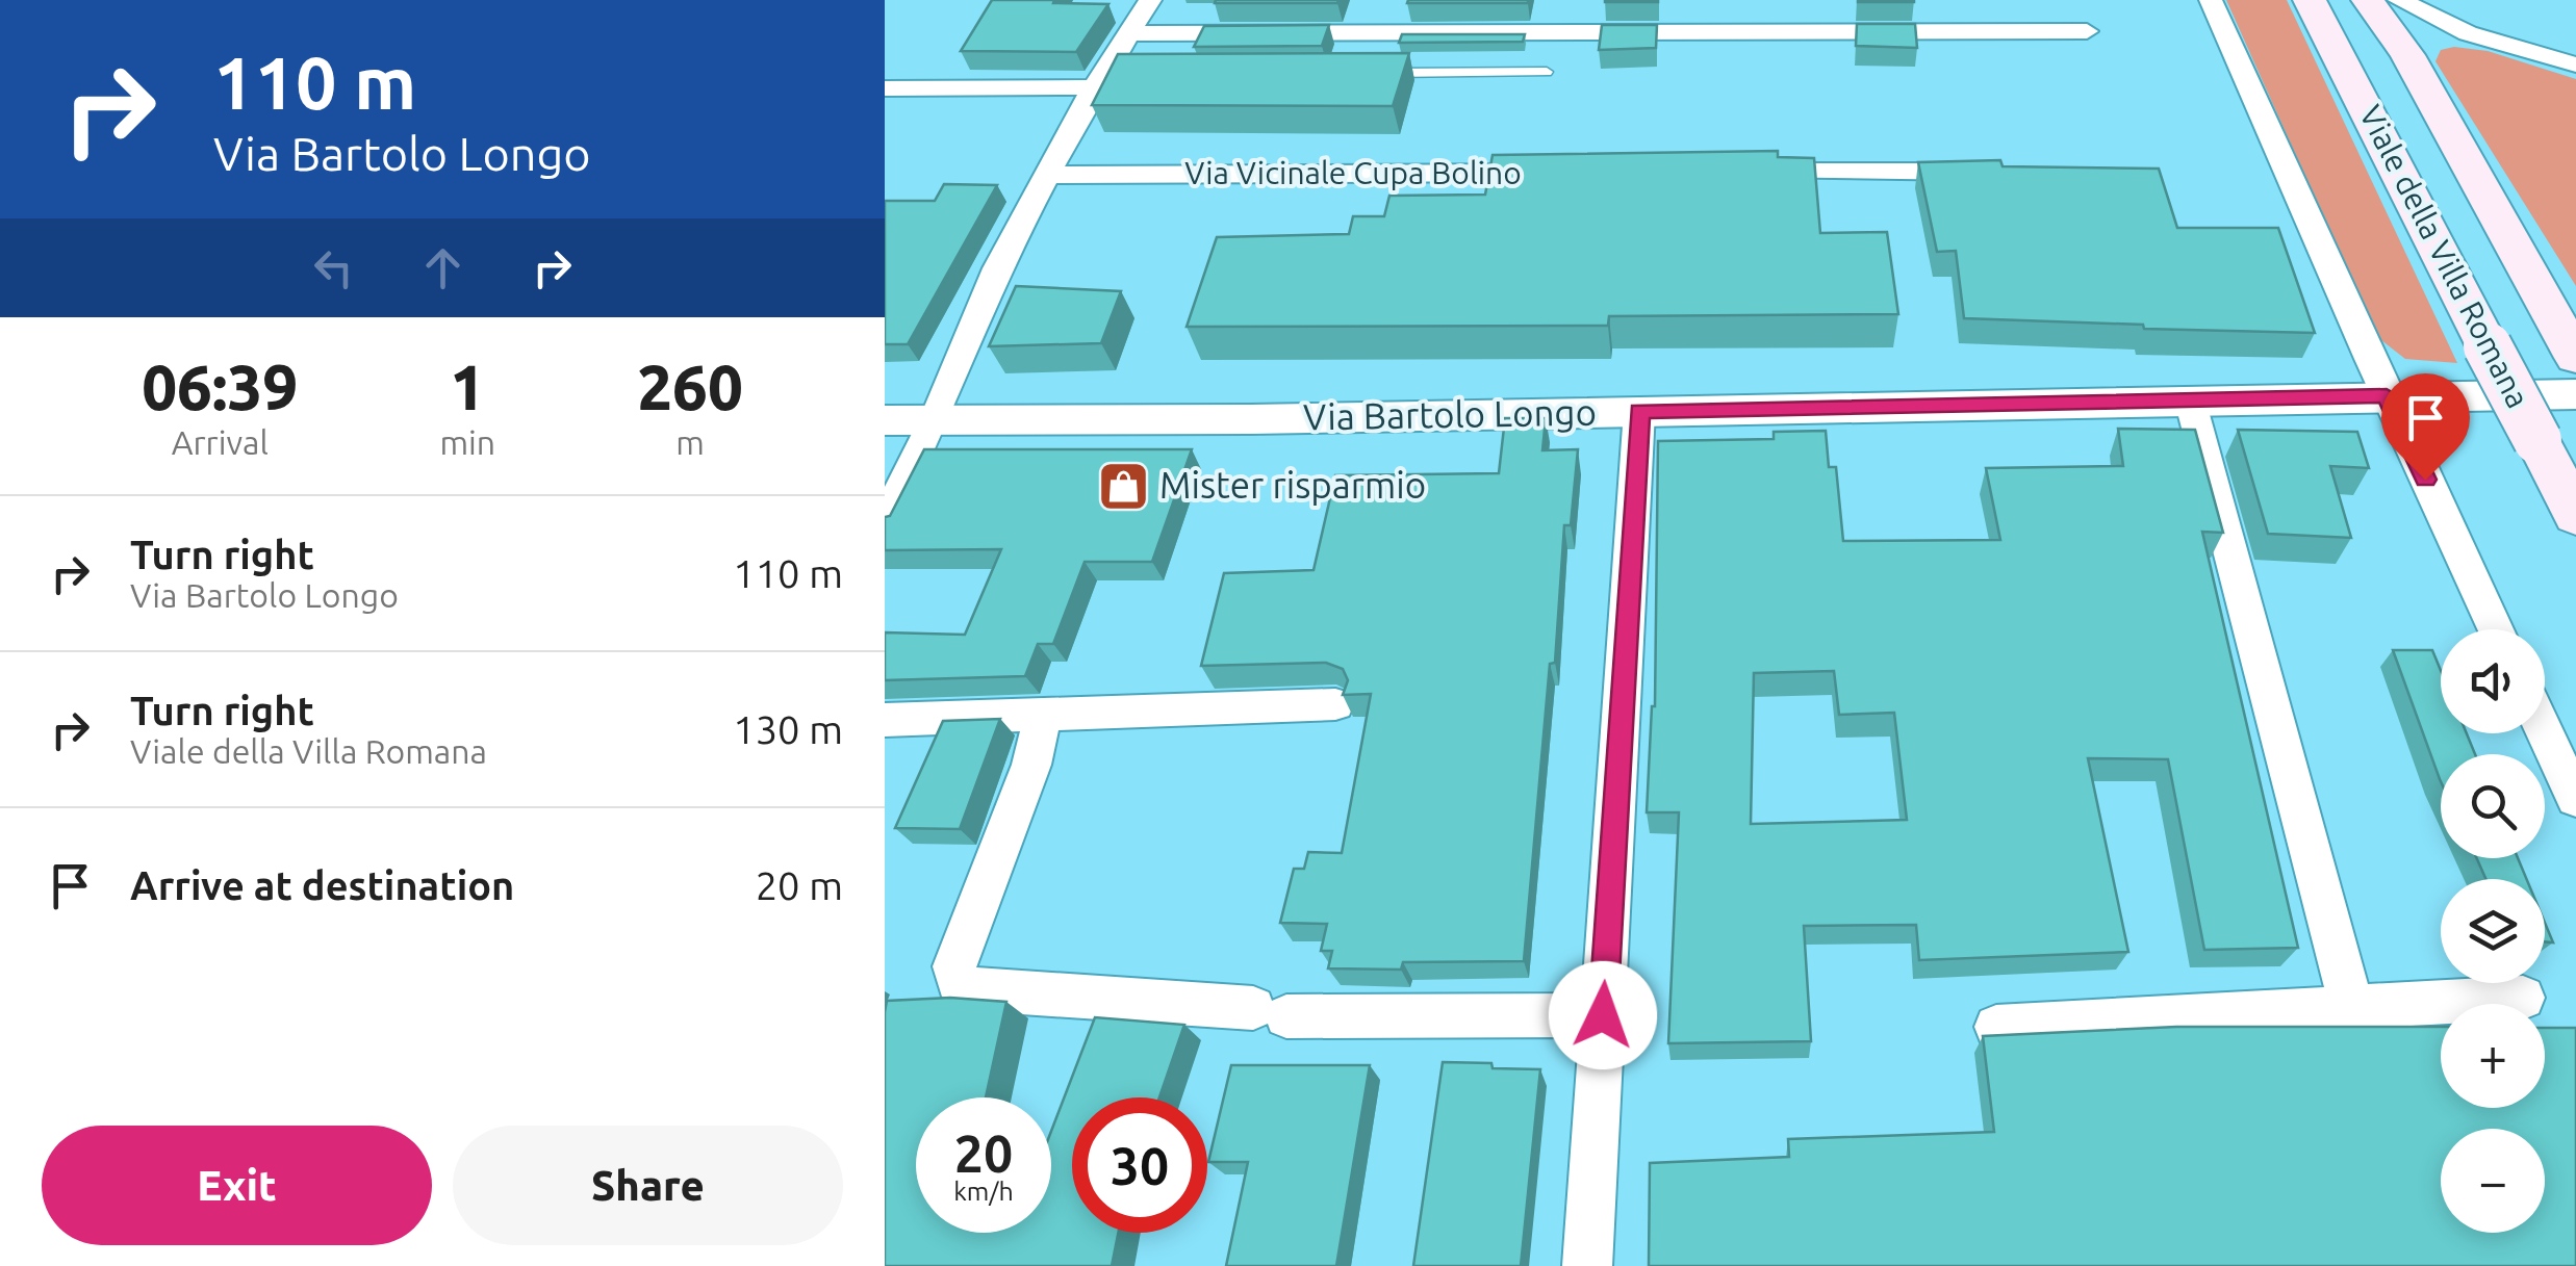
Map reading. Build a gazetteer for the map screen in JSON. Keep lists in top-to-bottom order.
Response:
{
  "streets": {
    "main road": ["Viale della Villa Romana"],
    "street": ["Via Vicinale Cupa Bolino", "Via Bartolo Longo"]
  },
  "places": {
    "shop": ["Mister risparmio"]
  },
  "page": {
    "turn": ["110 m", "Via Bartolo Longo"],
    "eta": [
      "06:39",
      "Arrival",
      "1",
      "min",
      "260",
      "m"
    ],
    "list": [
      {
        "name": "Turn right",
        "note": "Via Bartolo Longo",
        "value": "110 m"
      },
      {
        "name": "Turn right",
        "note": "Viale della Villa Romana",
        "value": "130 m"
      },
      {
        "name": "Arrive at destination",
        "value": "20 m"
      }
    ],
    "map_buttons": ["+", "−"],
    "speed": "20 km/h",
    "limit": "30",
    "buttons": ["Exit", "Share"]
  }
}
